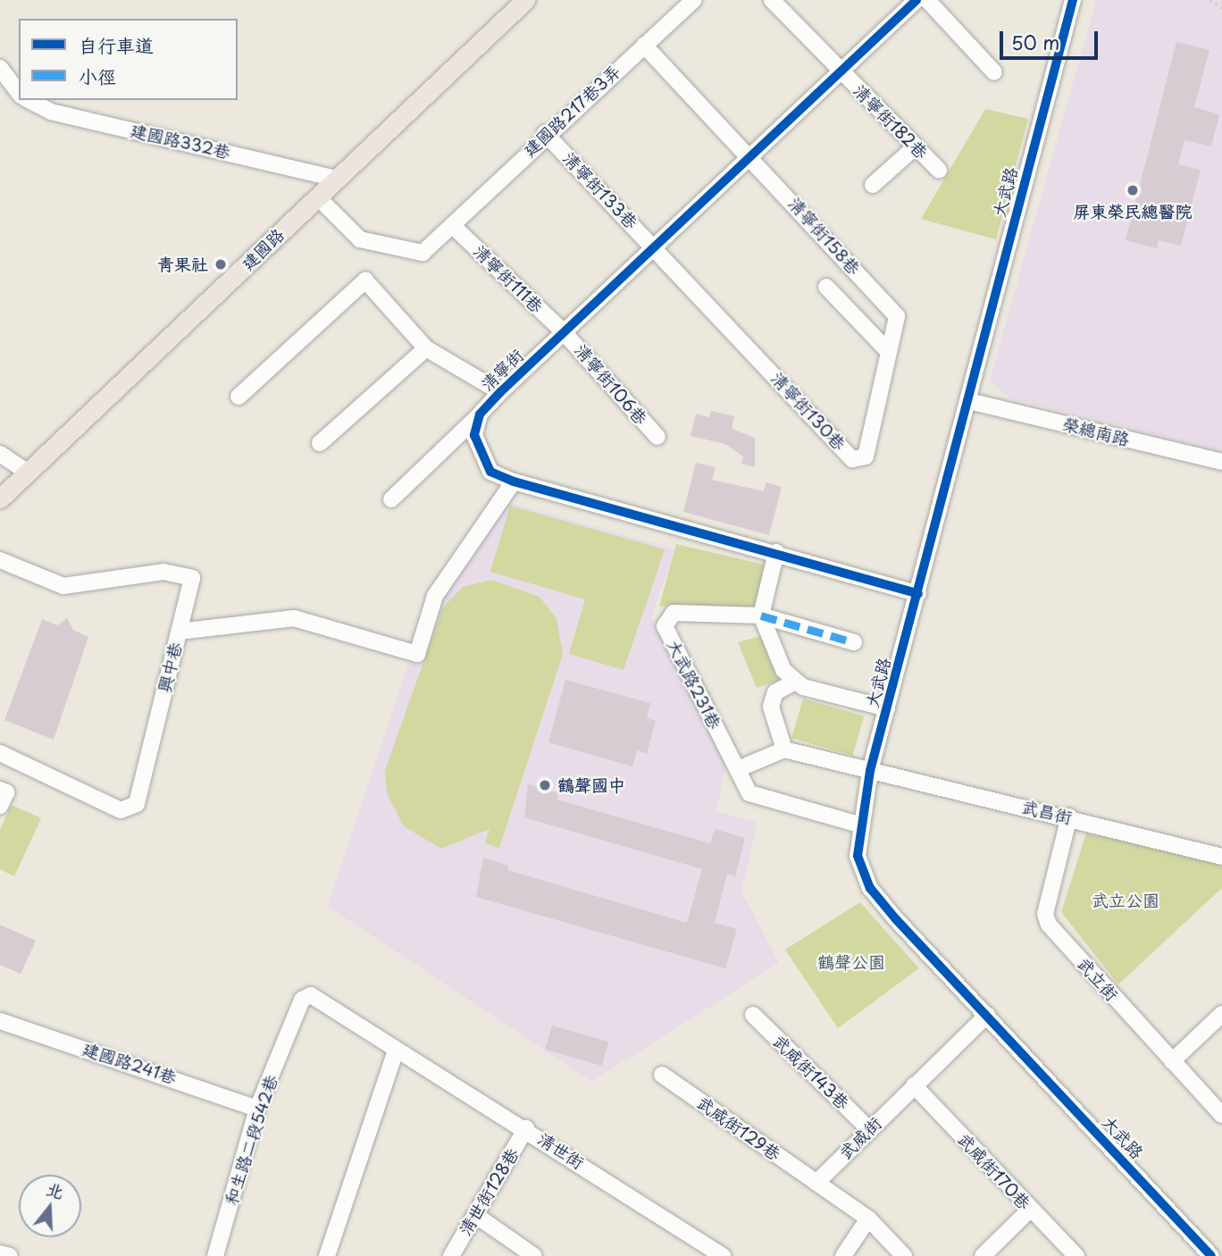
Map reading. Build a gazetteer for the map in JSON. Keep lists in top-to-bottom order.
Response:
{
  "streets": {
    "main road": ["建國路"],
    "street": [
      "建國路217巷3弄",
      "清寧街182巷",
      "建國路332巷",
      "清寧街133巷",
      "大武路",
      "清寧街158巷",
      "清寧街111巷",
      "清寧街",
      "清寧街106巷",
      "清寧街130巷",
      "榮總南路",
      "興中巷",
      "大武路231巷",
      "武昌街",
      "武立街",
      "建國路241巷",
      "武威街143巷",
      "武威街129巷",
      "武威街",
      "和生路二段542巷",
      "清世街",
      "武威街170巷",
      "清世街128巷"
    ]
  },
  "crossings": [
    ["建國路217巷3弄", "清寧街133巷"],
    ["建國路217巷3弄", "清寧街158巷"],
    ["建國路217巷3弄", "建國路"],
    ["建國路217巷3弄", "清寧街111巷"],
    ["清寧街182巷", "清寧街"],
    ["建國路332巷", "建國路"],
    ["清寧街133巷", "清寧街"],
    ["清寧街133巷", "清寧街130巷"],
    ["大武路", "清寧街"],
    ["大武路", "榮總南路"],
    ["大武路", "大武路231巷"],
    ["大武路", "武昌街"],
    ["大武路", "武威街"],
    ["清寧街158巷", "清寧街"],
    ["清寧街158巷", "清寧街130巷"],
    ["清寧街111巷", "清寧街"],
    ["清寧街111巷", "清寧街106巷"],
    ["清寧街", "清寧街106巷"],
    ["清寧街", "清寧街130巷"],
    ["武昌街", "武立街"],
    ["建國路241巷", "和生路二段542巷"],
    ["武威街143巷", "武威街"],
    ["武威街129巷", "武威街"],
    ["武威街", "武威街170巷"],
    ["和生路二段542巷", "清世街"],
    ["清世街", "清世街128巷"]
  ],
  "parks": ["武立公園", "鶴聲公園"],
  "places": ["屏東榮民總醫院", "青果社", "鶴聲國中"],
  "legend": ["自行車道", "小徑"],
  "scale_bar": "50 m",
  "north": "top"
}
